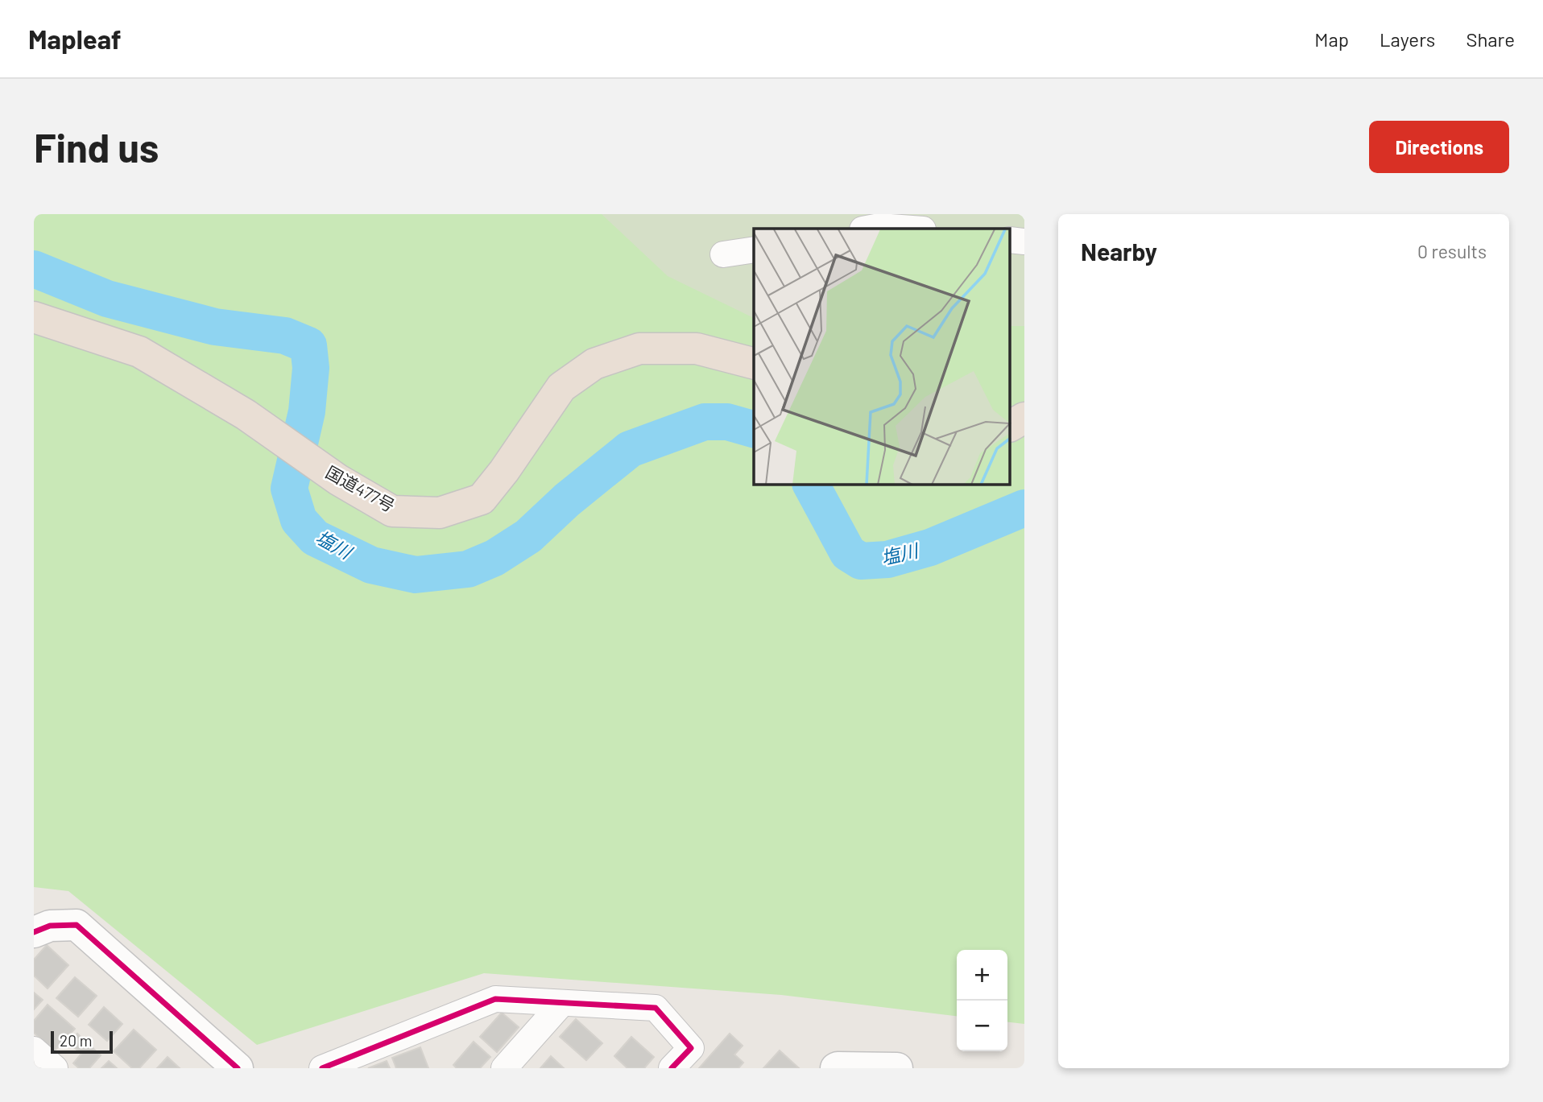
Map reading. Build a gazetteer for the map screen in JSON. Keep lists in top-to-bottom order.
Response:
{
  "streets": {
    "highway": ["国道477号"]
  },
  "water": ["塩川"],
  "scale_bar": "20 m",
  "page": {
    "header": "Mapleaf",
    "nav": ["Map", "Layers", "Share"],
    "buttons": "Directions",
    "title": "Find us",
    "heading": ["Nearby", "0 results"],
    "map_buttons": ["+", "−"],
    "scale": "20 m"
  }
}
